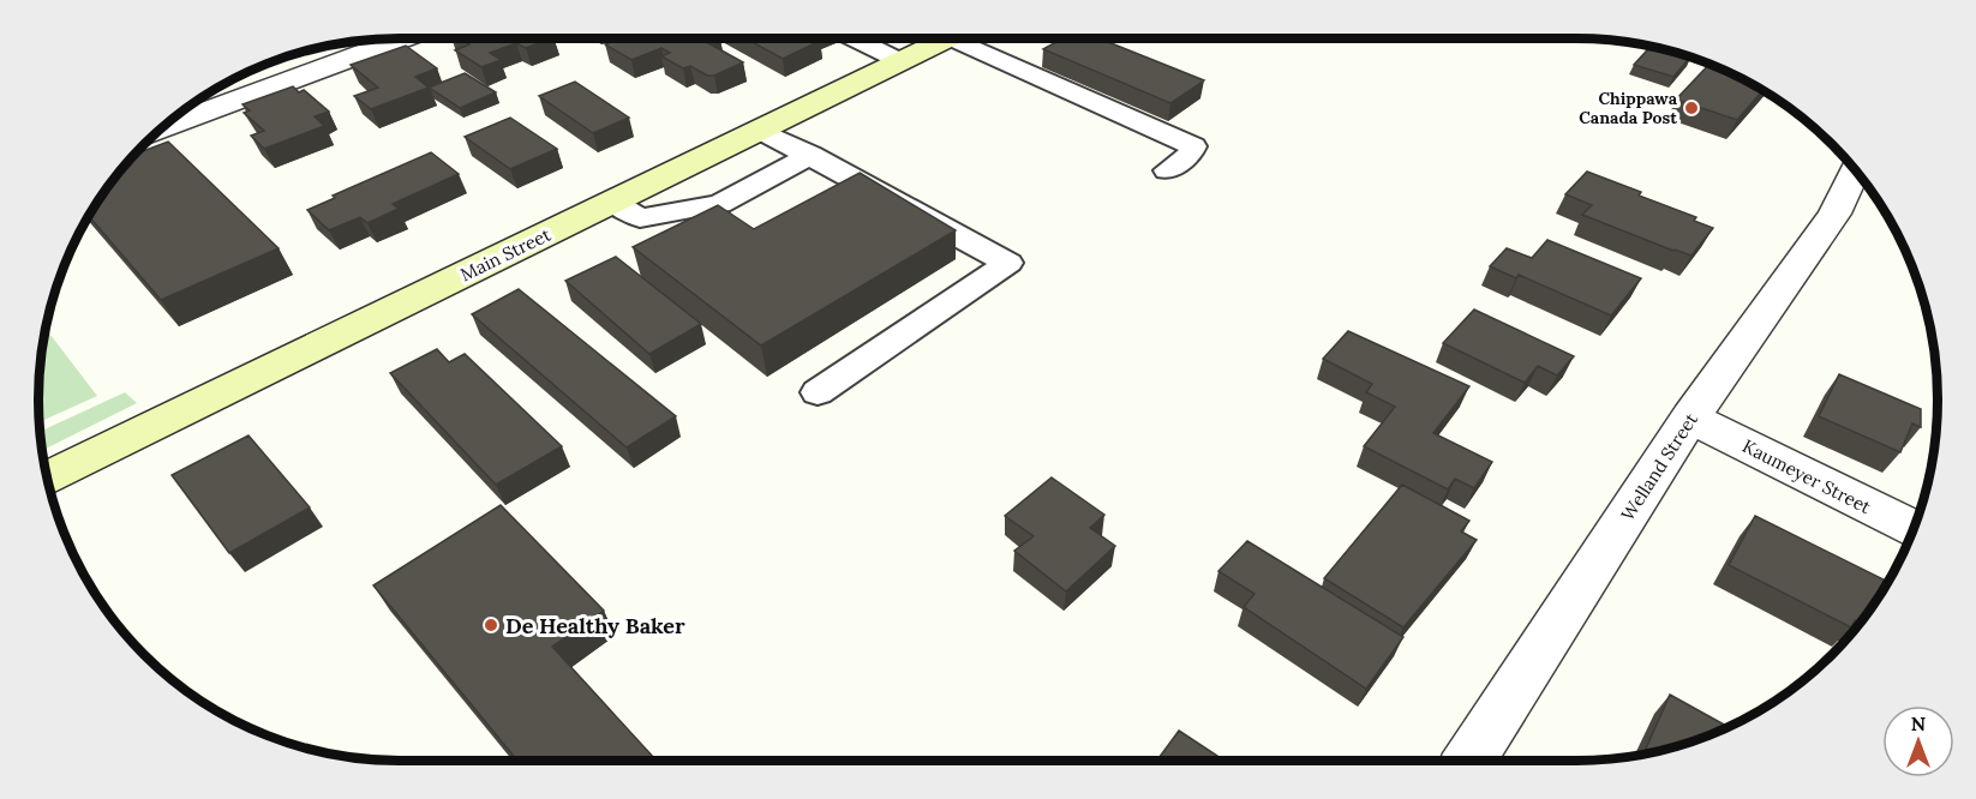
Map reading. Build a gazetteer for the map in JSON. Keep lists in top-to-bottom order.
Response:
{
  "streets": {
    "main road": ["Main Street"],
    "street": ["Welland Street", "Kaumeyer Street"]
  },
  "crossings": [
    ["Welland Street", "Kaumeyer Street"]
  ],
  "places": ["Chippawa Canada Post", "De Healthy Baker"],
  "north": "top"
}
